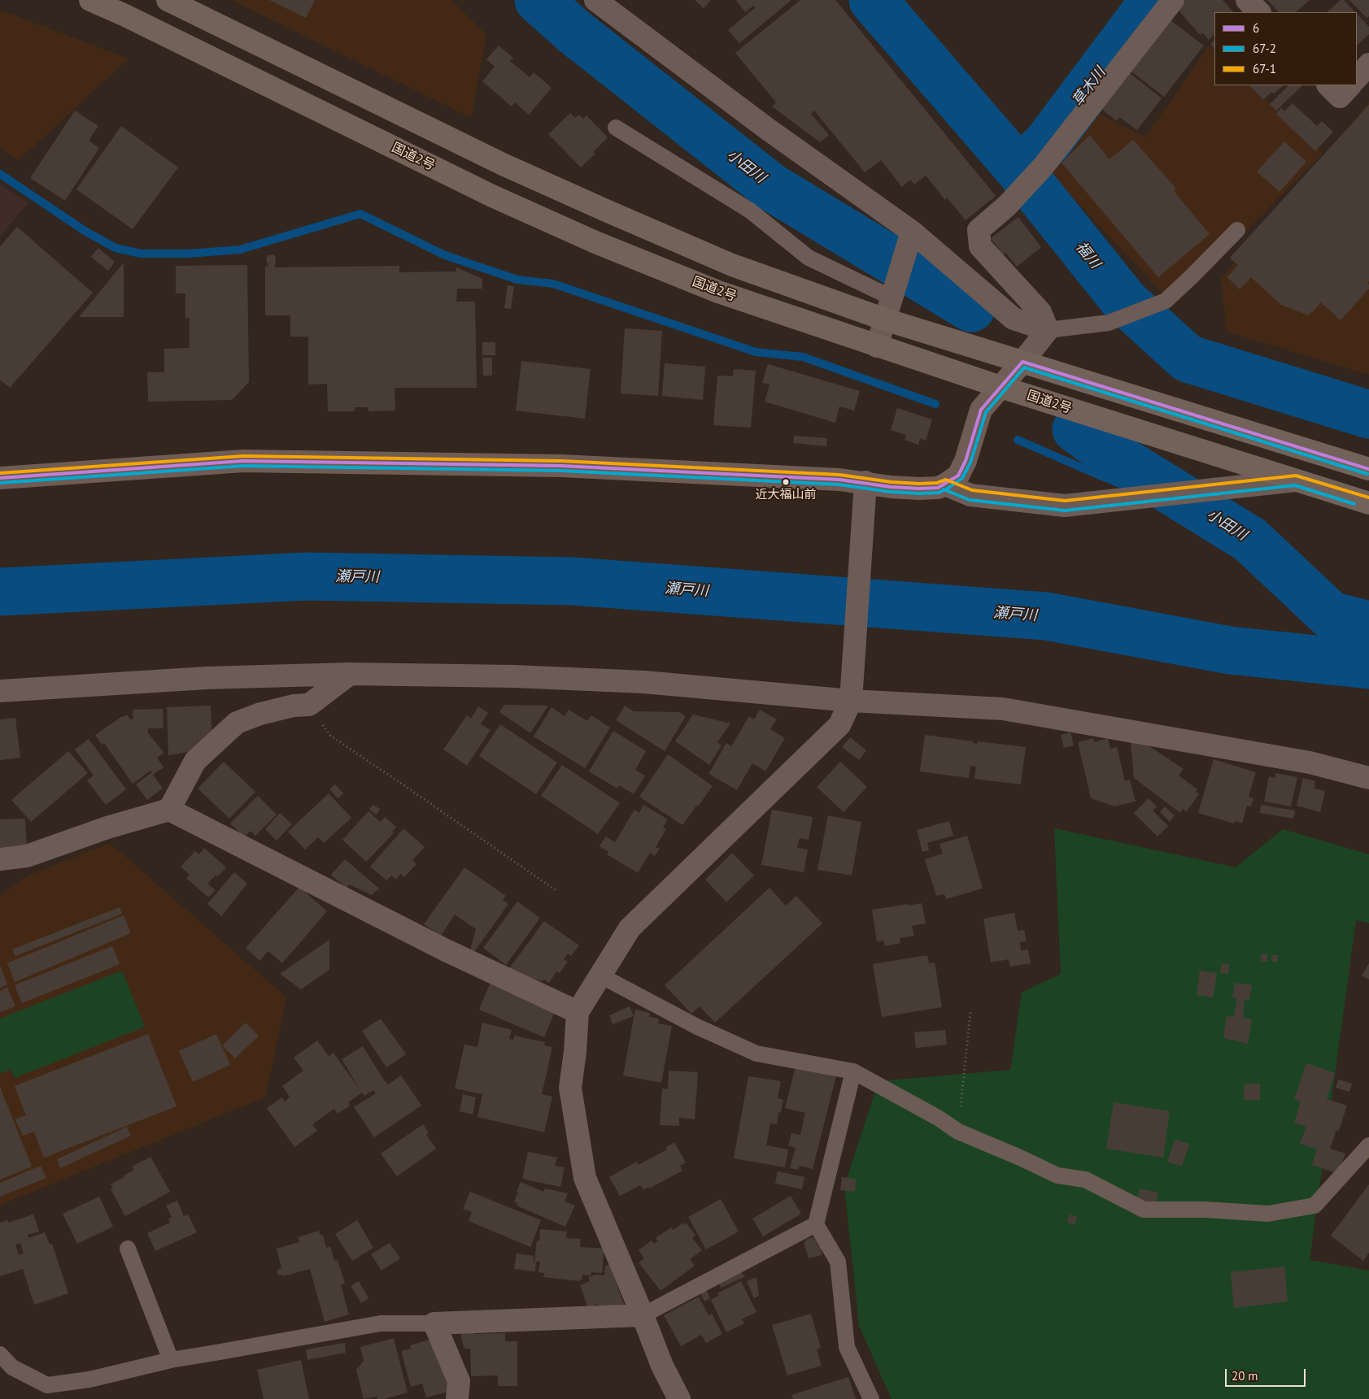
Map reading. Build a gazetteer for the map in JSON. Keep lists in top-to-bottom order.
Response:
{
  "streets": {
    "highway": ["国道2号"]
  },
  "water": [
    "草木川",
    "小田川",
    "福川",
    "瀬戸川"
  ],
  "places": ["近大福山前"],
  "lines": ["transit line 6", "transit line 67-2", "transit line 67-1"],
  "legend": ["6", "67-2", "67-1"],
  "scale_bar": "20 m"
}
